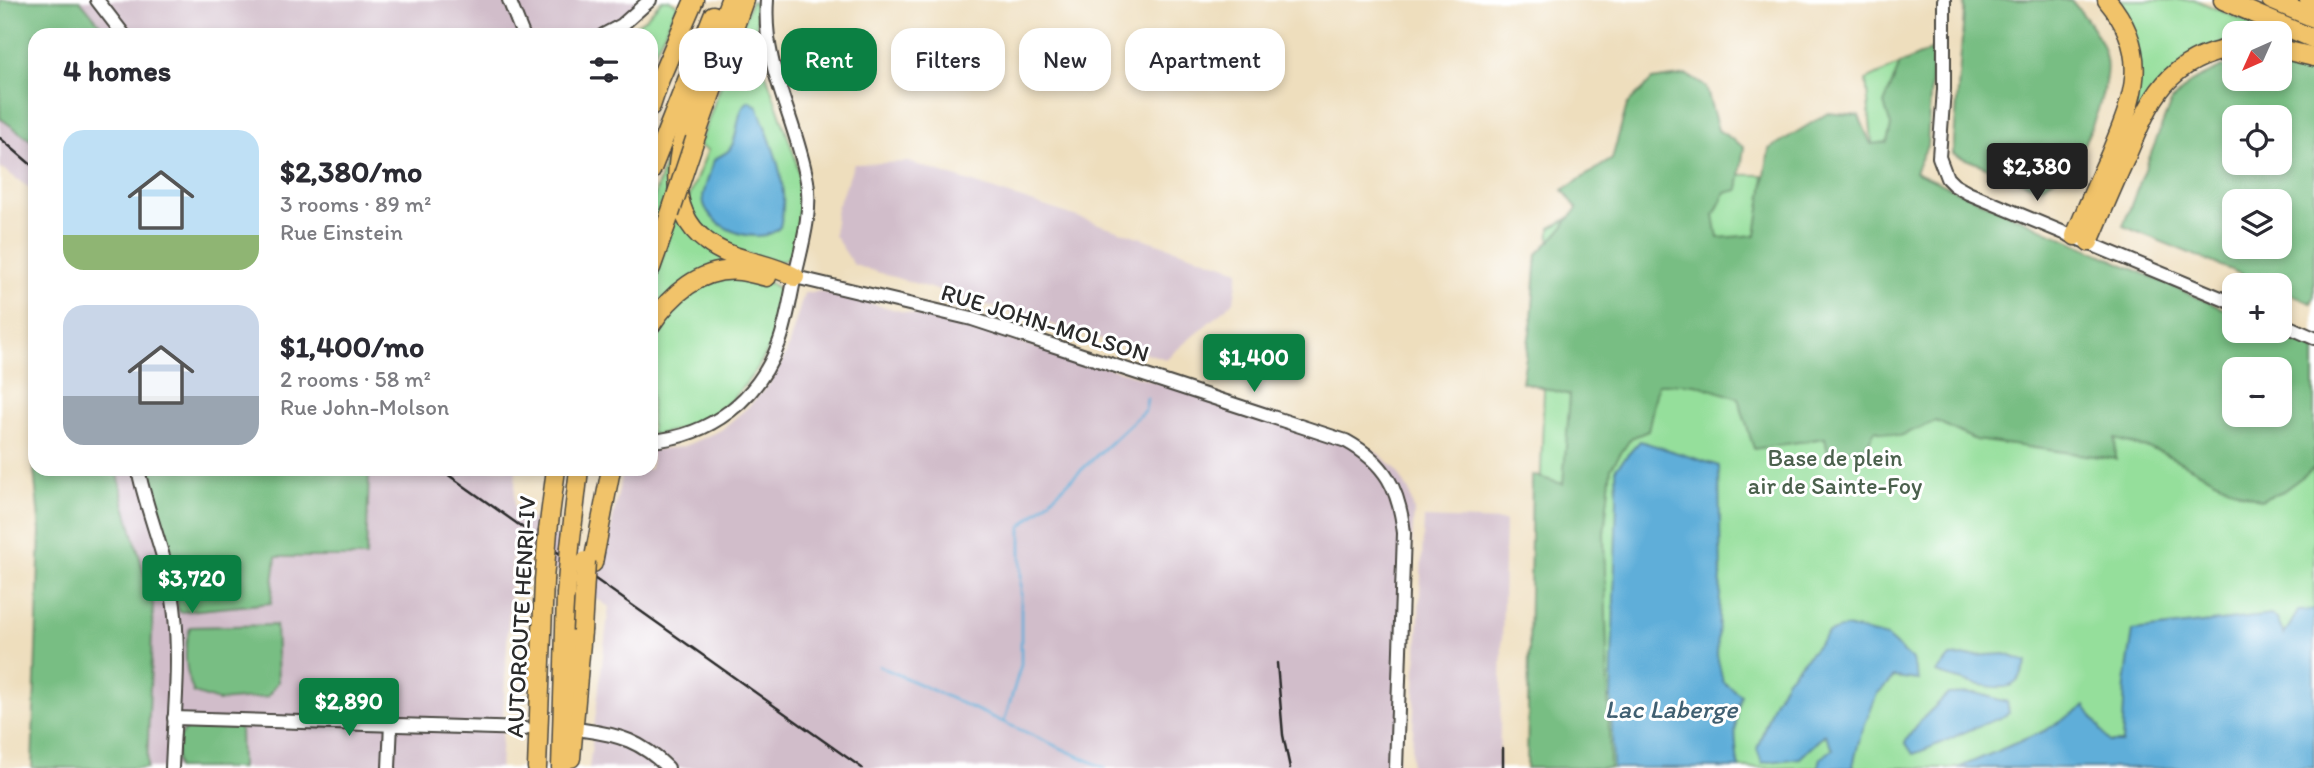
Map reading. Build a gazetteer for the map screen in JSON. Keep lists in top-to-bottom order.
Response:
{
  "streets": {
    "highway": ["AUTOROUTE HENRI-IV"],
    "street": ["RUE JOHN-MOLSON"]
  },
  "water": ["Lac Laberge"],
  "parks": ["Base de plein air de Sainte-Foy"],
  "north": "bottom left",
  "page": {
    "map_buttons": ["+", "−"],
    "chip": [
      "Buy",
      "Rent",
      "Filters",
      "New",
      "Apartment"
    ],
    "heading": "4 homes",
    "list": [
      {
        "name": "$2,380/mo",
        "note": "3 rooms · 89 m² · Rue Einstein"
      },
      {
        "name": "$1,400/mo",
        "note": "2 rooms · 58 m² · Rue John-Molson"
      }
    ],
    "price": [
      "$2,380",
      "$1,400",
      "$3,720",
      "$2,890"
    ]
  }
}
